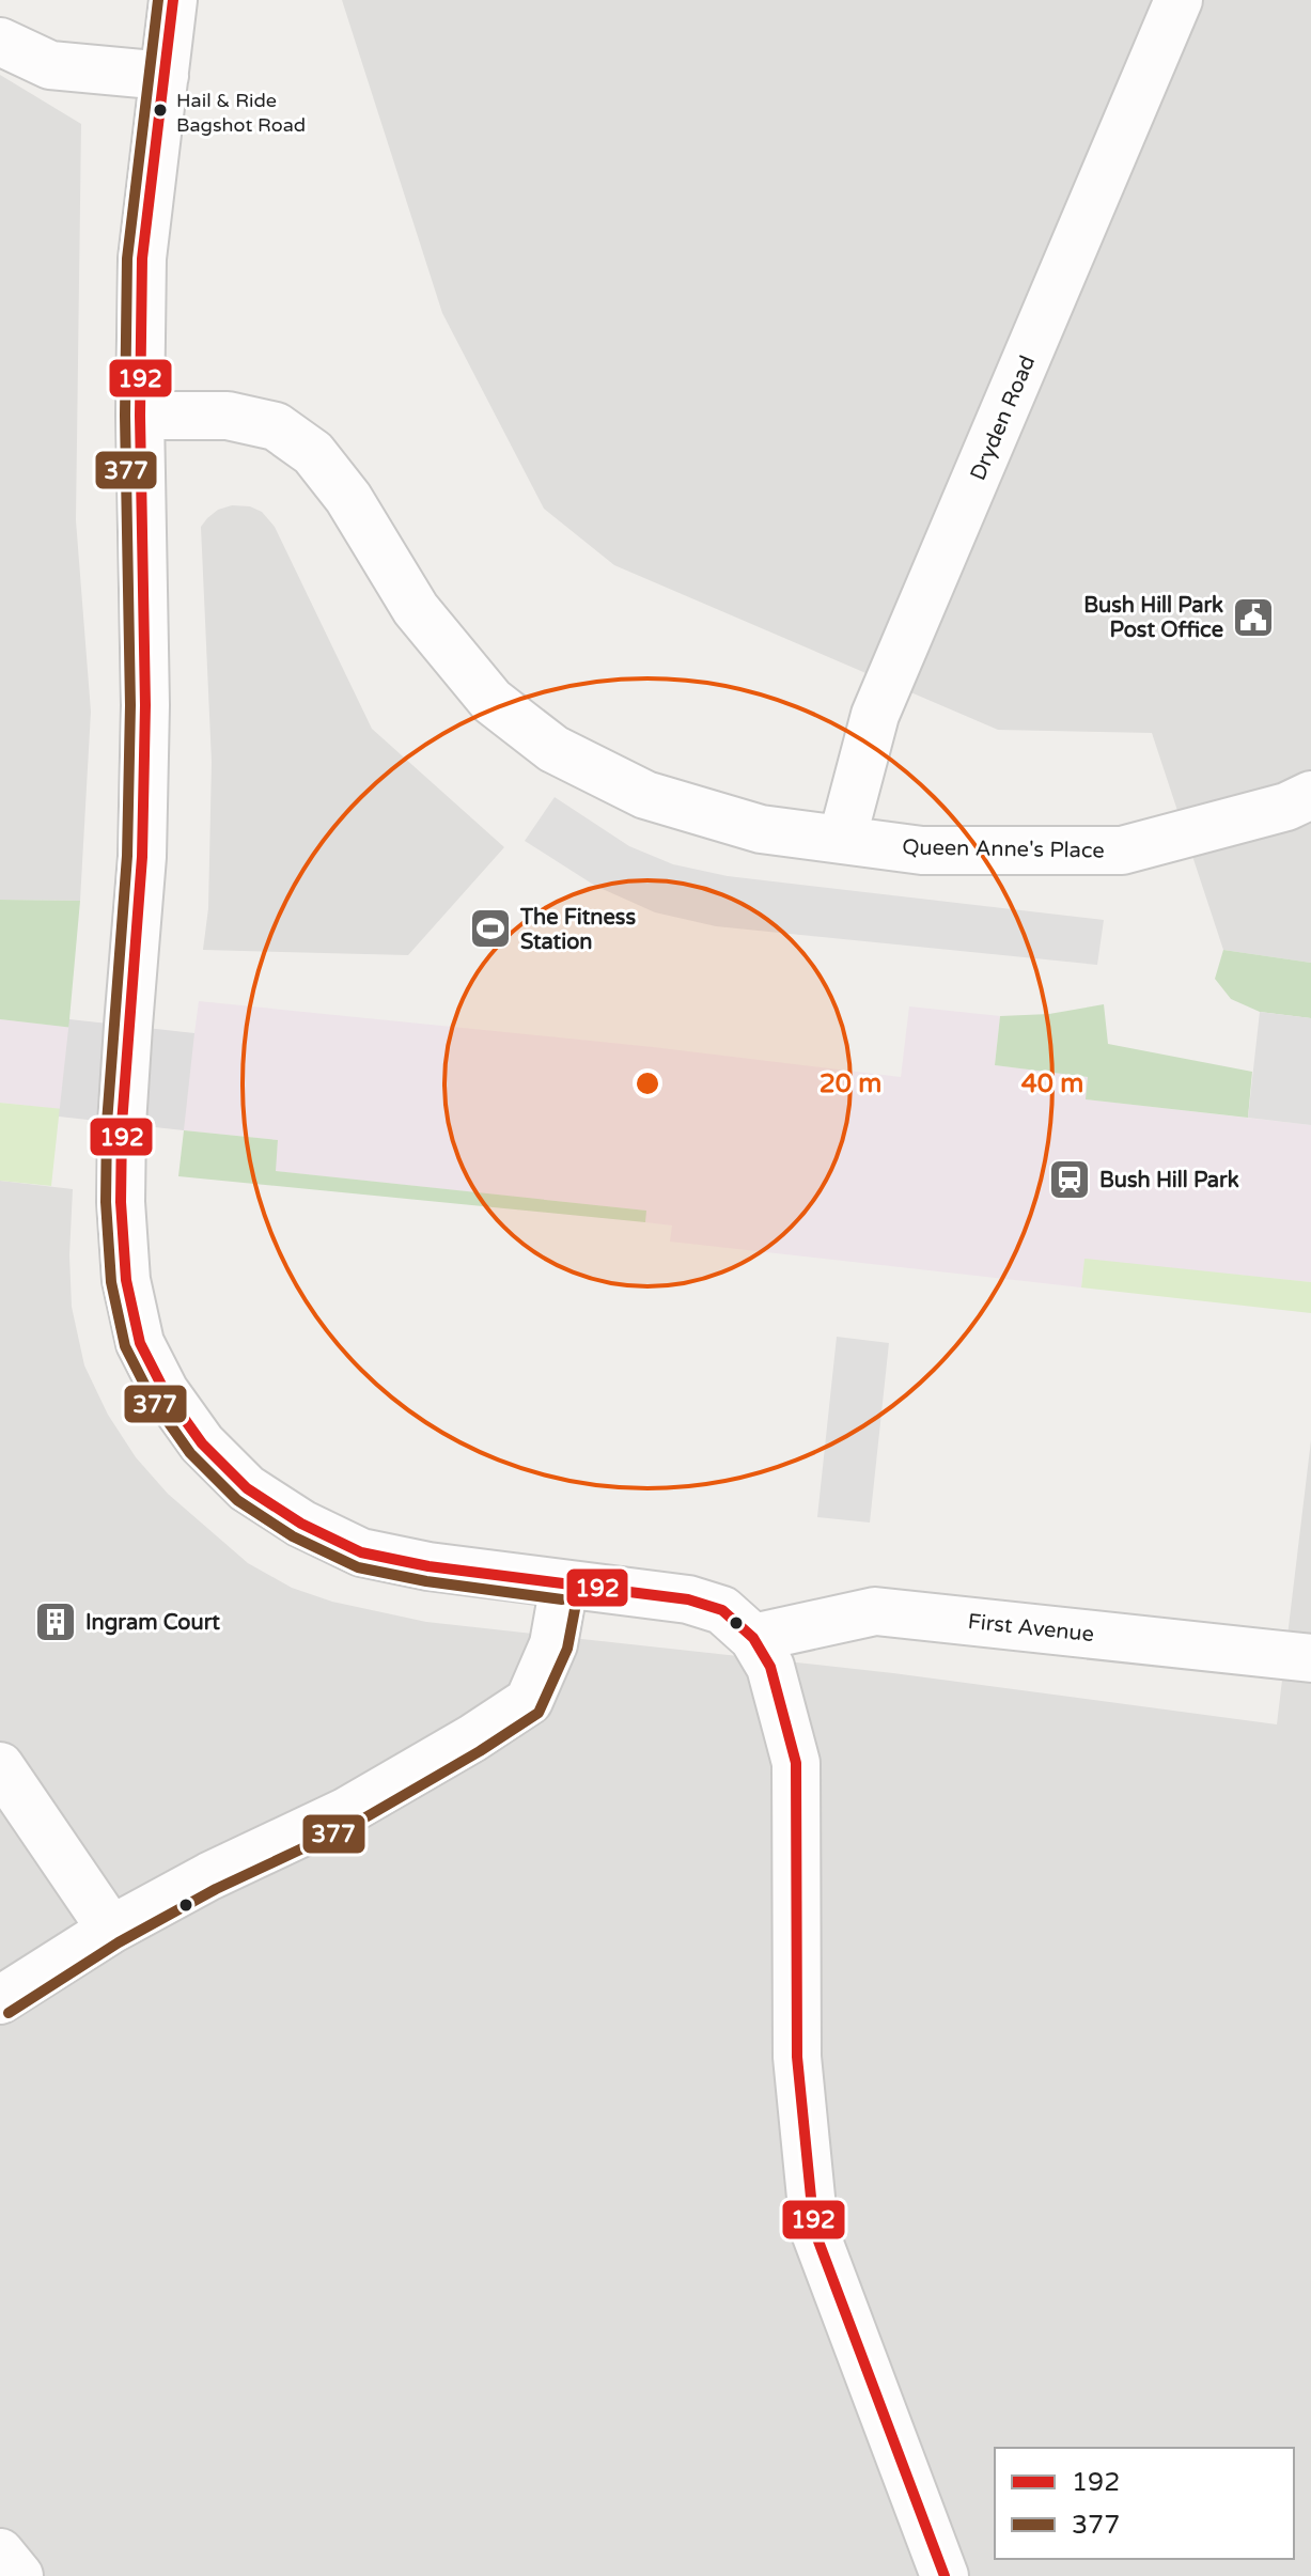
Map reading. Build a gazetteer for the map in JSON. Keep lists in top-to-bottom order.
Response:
{
  "streets": {
    "street": ["Dryden Road", "Queen Anne's Place", "First Avenue"]
  },
  "crossings": [
    ["Dryden Road", "Queen Anne's Place"]
  ],
  "places": {
    "other": ["Hail & Ride Bagshot Road"],
    "public building": ["Bush Hill Park Post Office"],
    "sports": ["The Fitness Station"],
    "station": ["Bush Hill Park"],
    "building": ["Ingram Court"]
  },
  "lines": ["transit line 192", "transit line 377"],
  "legend": ["192", "377"],
  "rings": ["20 m", "40 m"]
}
